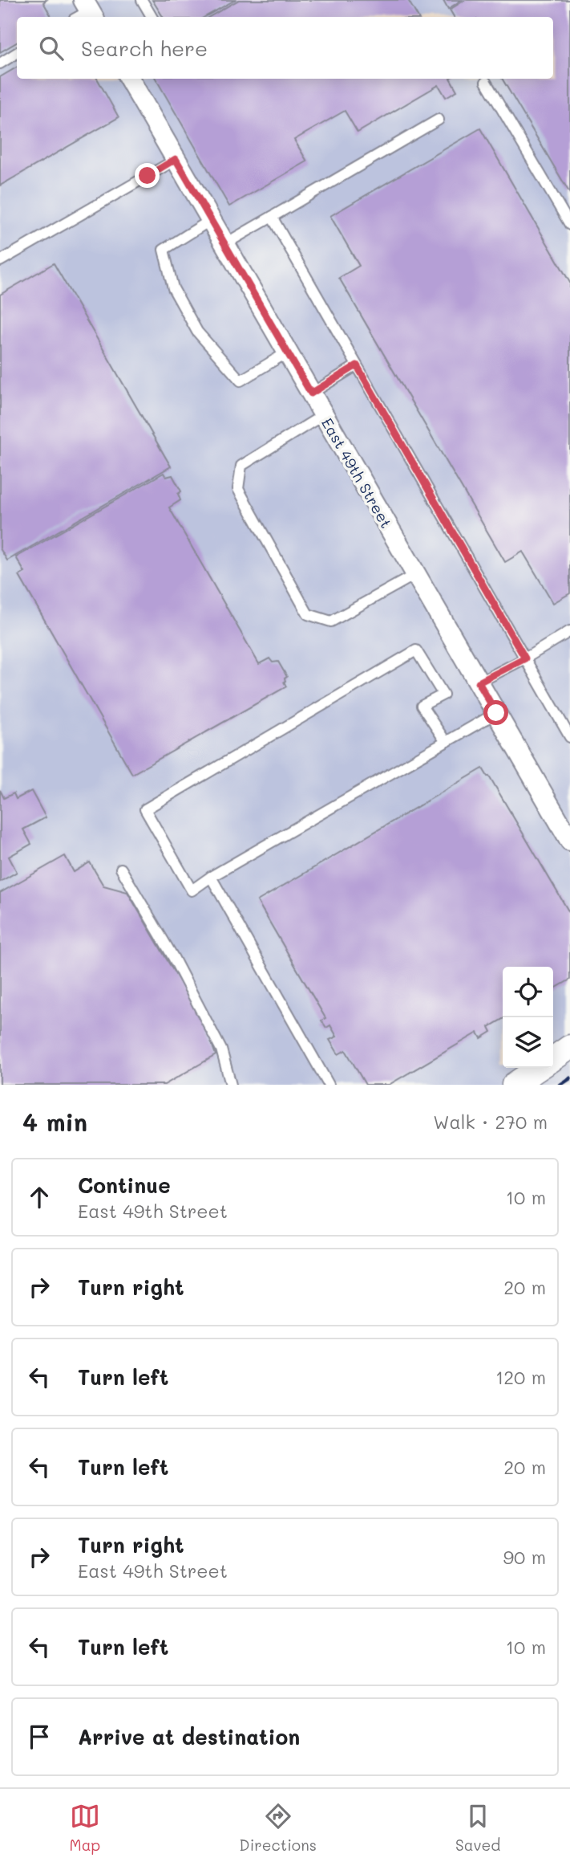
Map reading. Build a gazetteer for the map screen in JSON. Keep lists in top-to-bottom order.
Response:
{
  "streets": {
    "street": ["East 49th Street"]
  },
  "page": {
    "search": "Search here",
    "heading": ["4 min", "Walk · 270 m"],
    "list": [
      ["Continue", "East 49th Street", "10 m"],
      ["Turn right", "20 m"],
      ["Turn left", "120 m"],
      ["Turn left", "20 m"],
      ["Turn right", "East 49th Street", "90 m"],
      ["Turn left", "10 m"],
      "Arrive at destination"
    ],
    "nav": ["Map", "Directions", "Saved"]
  }
}
